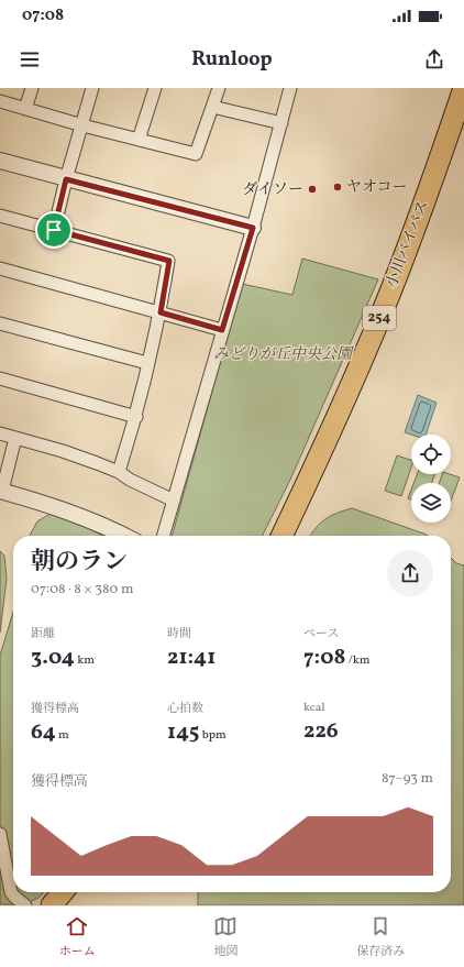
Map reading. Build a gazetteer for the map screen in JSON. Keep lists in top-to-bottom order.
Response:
{
  "streets": {
    "highway": ["小川バイパス", "254"]
  },
  "parks": ["みどりが丘中央公園"],
  "places": ["ヤオコー", "ダイソー"],
  "page": {
    "status": "07:08",
    "header": "Runloop",
    "heading": ["朝のラン", "07:08 · 8 × 380 m"],
    "stats": [
      ["距離", "3.04 km"],
      ["時間", "21:41"],
      ["ペース", "7:08 /km"],
      ["獲得標高", "64 m"],
      ["心拍数", "145 bpm"],
      ["kcal", "226"]
    ],
    "chart": ["獲得標高", "87–93 m"],
    "tabs": ["ホーム", "地図", "保存済み"]
  }
}
